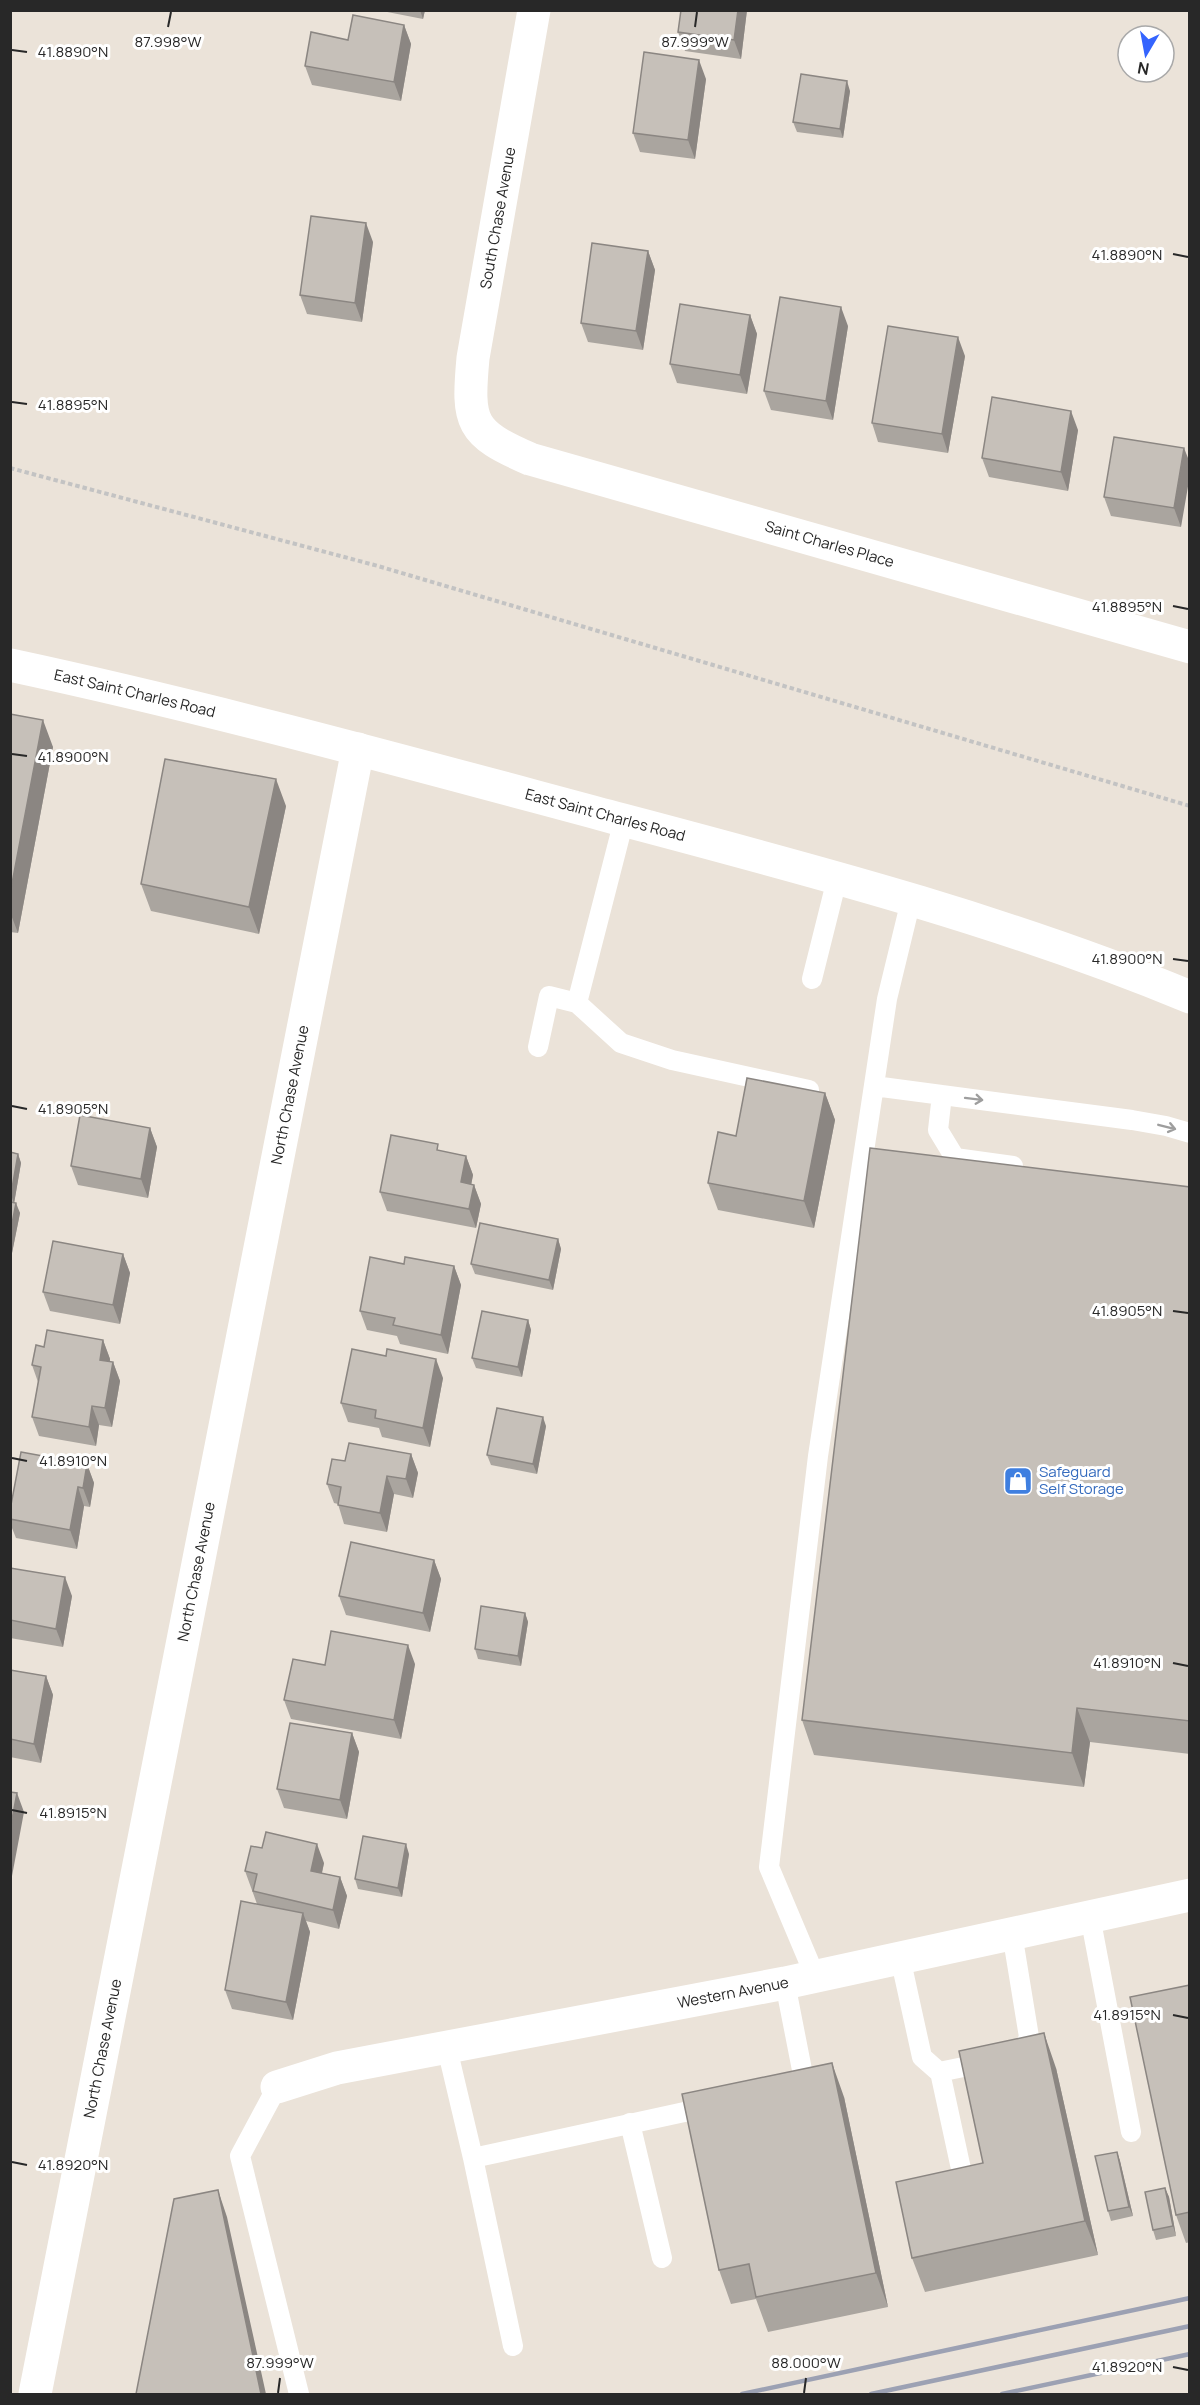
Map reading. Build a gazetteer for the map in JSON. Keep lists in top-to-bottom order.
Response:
{
  "streets": {
    "street": [
      "South Chase Avenue",
      "Saint Charles Place",
      "East Saint Charles Road",
      "North Chase Avenue",
      "Western Avenue"
    ]
  },
  "crossings": [
    ["South Chase Avenue", "Saint Charles Place"],
    ["East Saint Charles Road", "North Chase Avenue"]
  ],
  "places": {
    "shop": ["Safeguard Self Storage"]
  },
  "north": "bottom",
  "coordinates": [
    "87.998°W",
    "87.999°W",
    "41.8890°N",
    "41.8895°N",
    "41.8900°N",
    "41.8905°N",
    "41.8910°N",
    "41.8915°N",
    "41.8920°N",
    "88.000°W"
  ]
}
